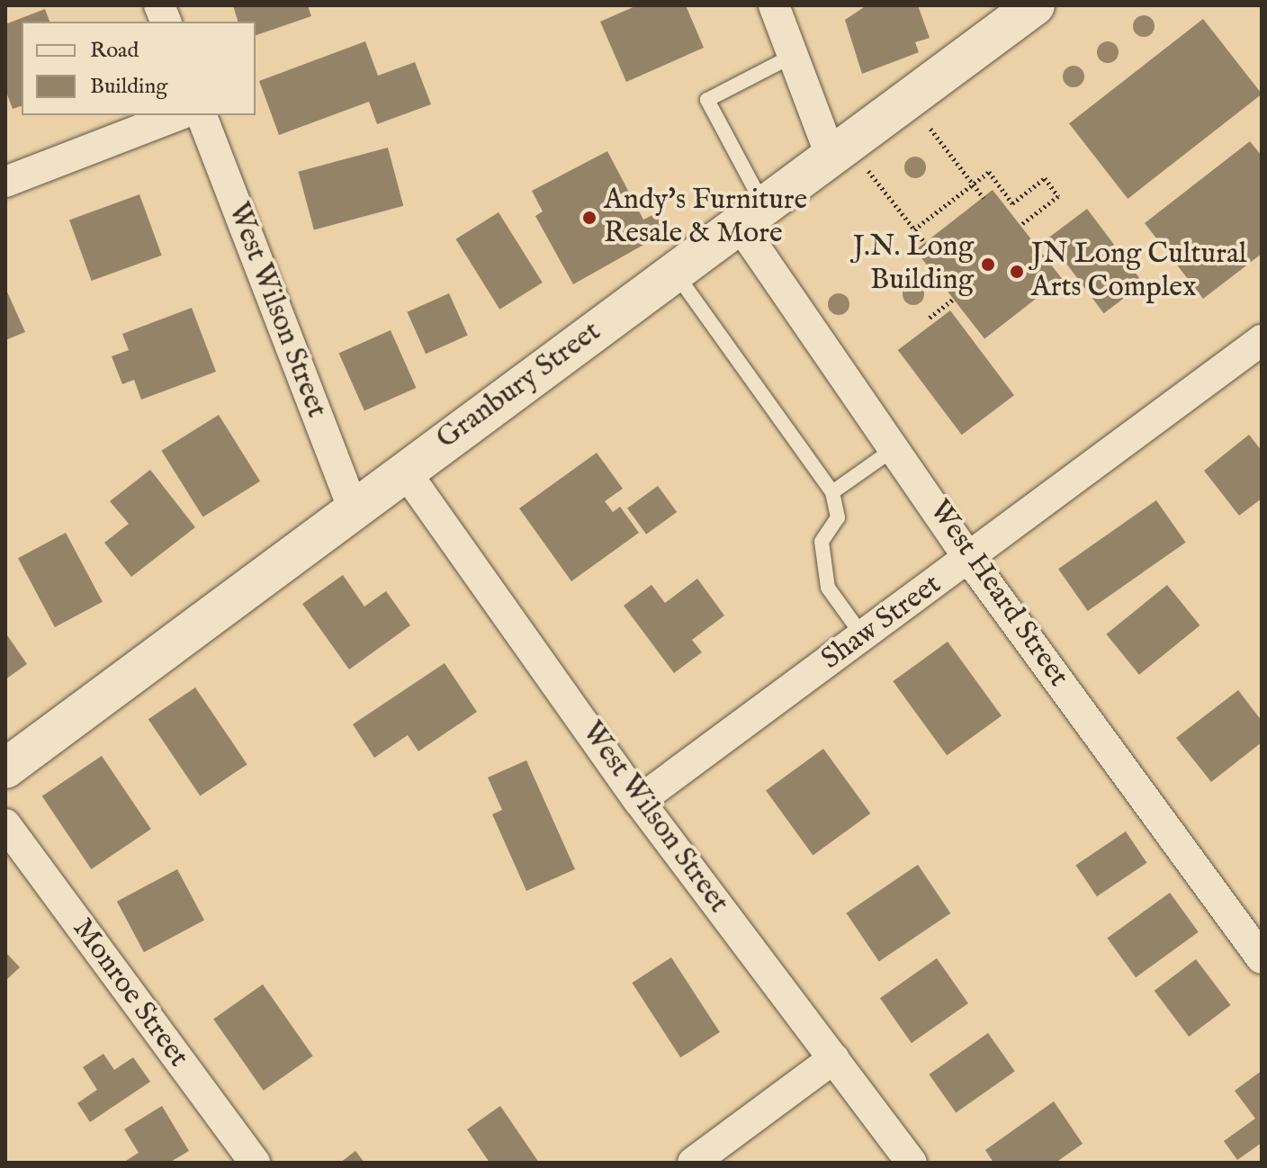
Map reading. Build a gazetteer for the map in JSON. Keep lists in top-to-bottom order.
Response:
{
  "streets": {
    "street": [
      "West Wilson Street",
      "Granbury Street",
      "West Heard Street",
      "Shaw Street",
      "Monroe Street"
    ]
  },
  "crossings": [
    ["West Wilson Street", "Granbury Street"],
    ["West Wilson Street", "Shaw Street"],
    ["Granbury Street", "West Heard Street"],
    ["West Heard Street", "Shaw Street"]
  ],
  "places": ["Andy's Furniture Resale & More", "J.N. Long Building", "JN Long Cultural Arts Complex"],
  "legend": ["Road", "Building"]
}
